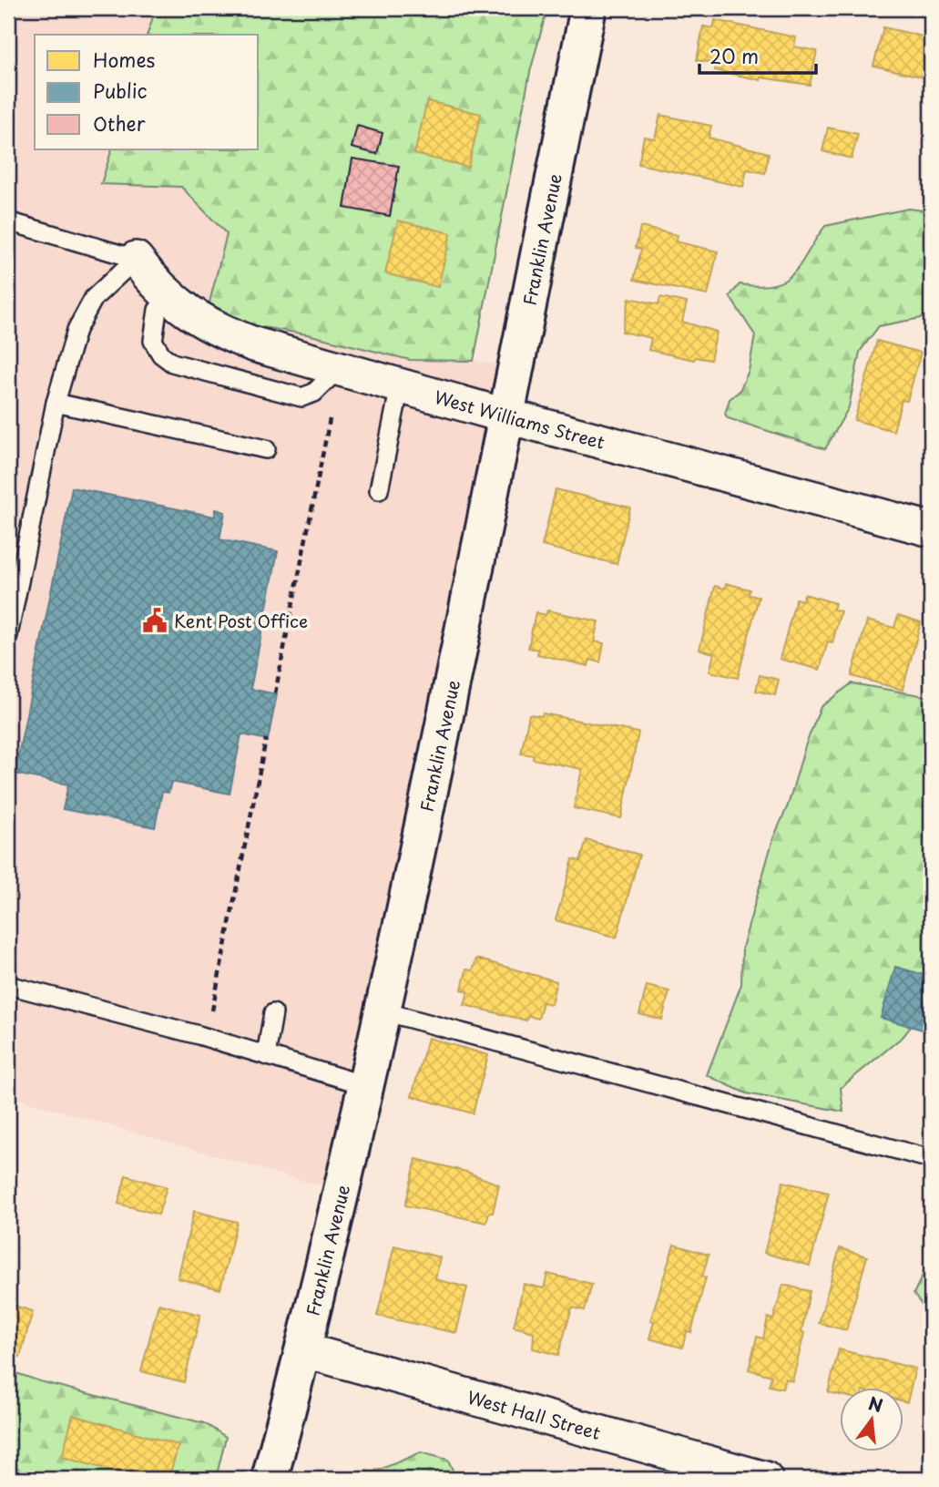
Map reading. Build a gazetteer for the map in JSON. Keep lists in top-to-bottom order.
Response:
{
  "streets": {
    "street": ["Franklin Avenue", "West Williams Street", "West Hall Street"]
  },
  "crossings": [
    ["Franklin Avenue", "West Williams Street"],
    ["Franklin Avenue", "West Hall Street"]
  ],
  "places": {
    "public building": ["Kent Post Office"]
  },
  "legend": ["Homes", "Public", "Other"],
  "scale_bar": "20 m",
  "north": "top"
}
